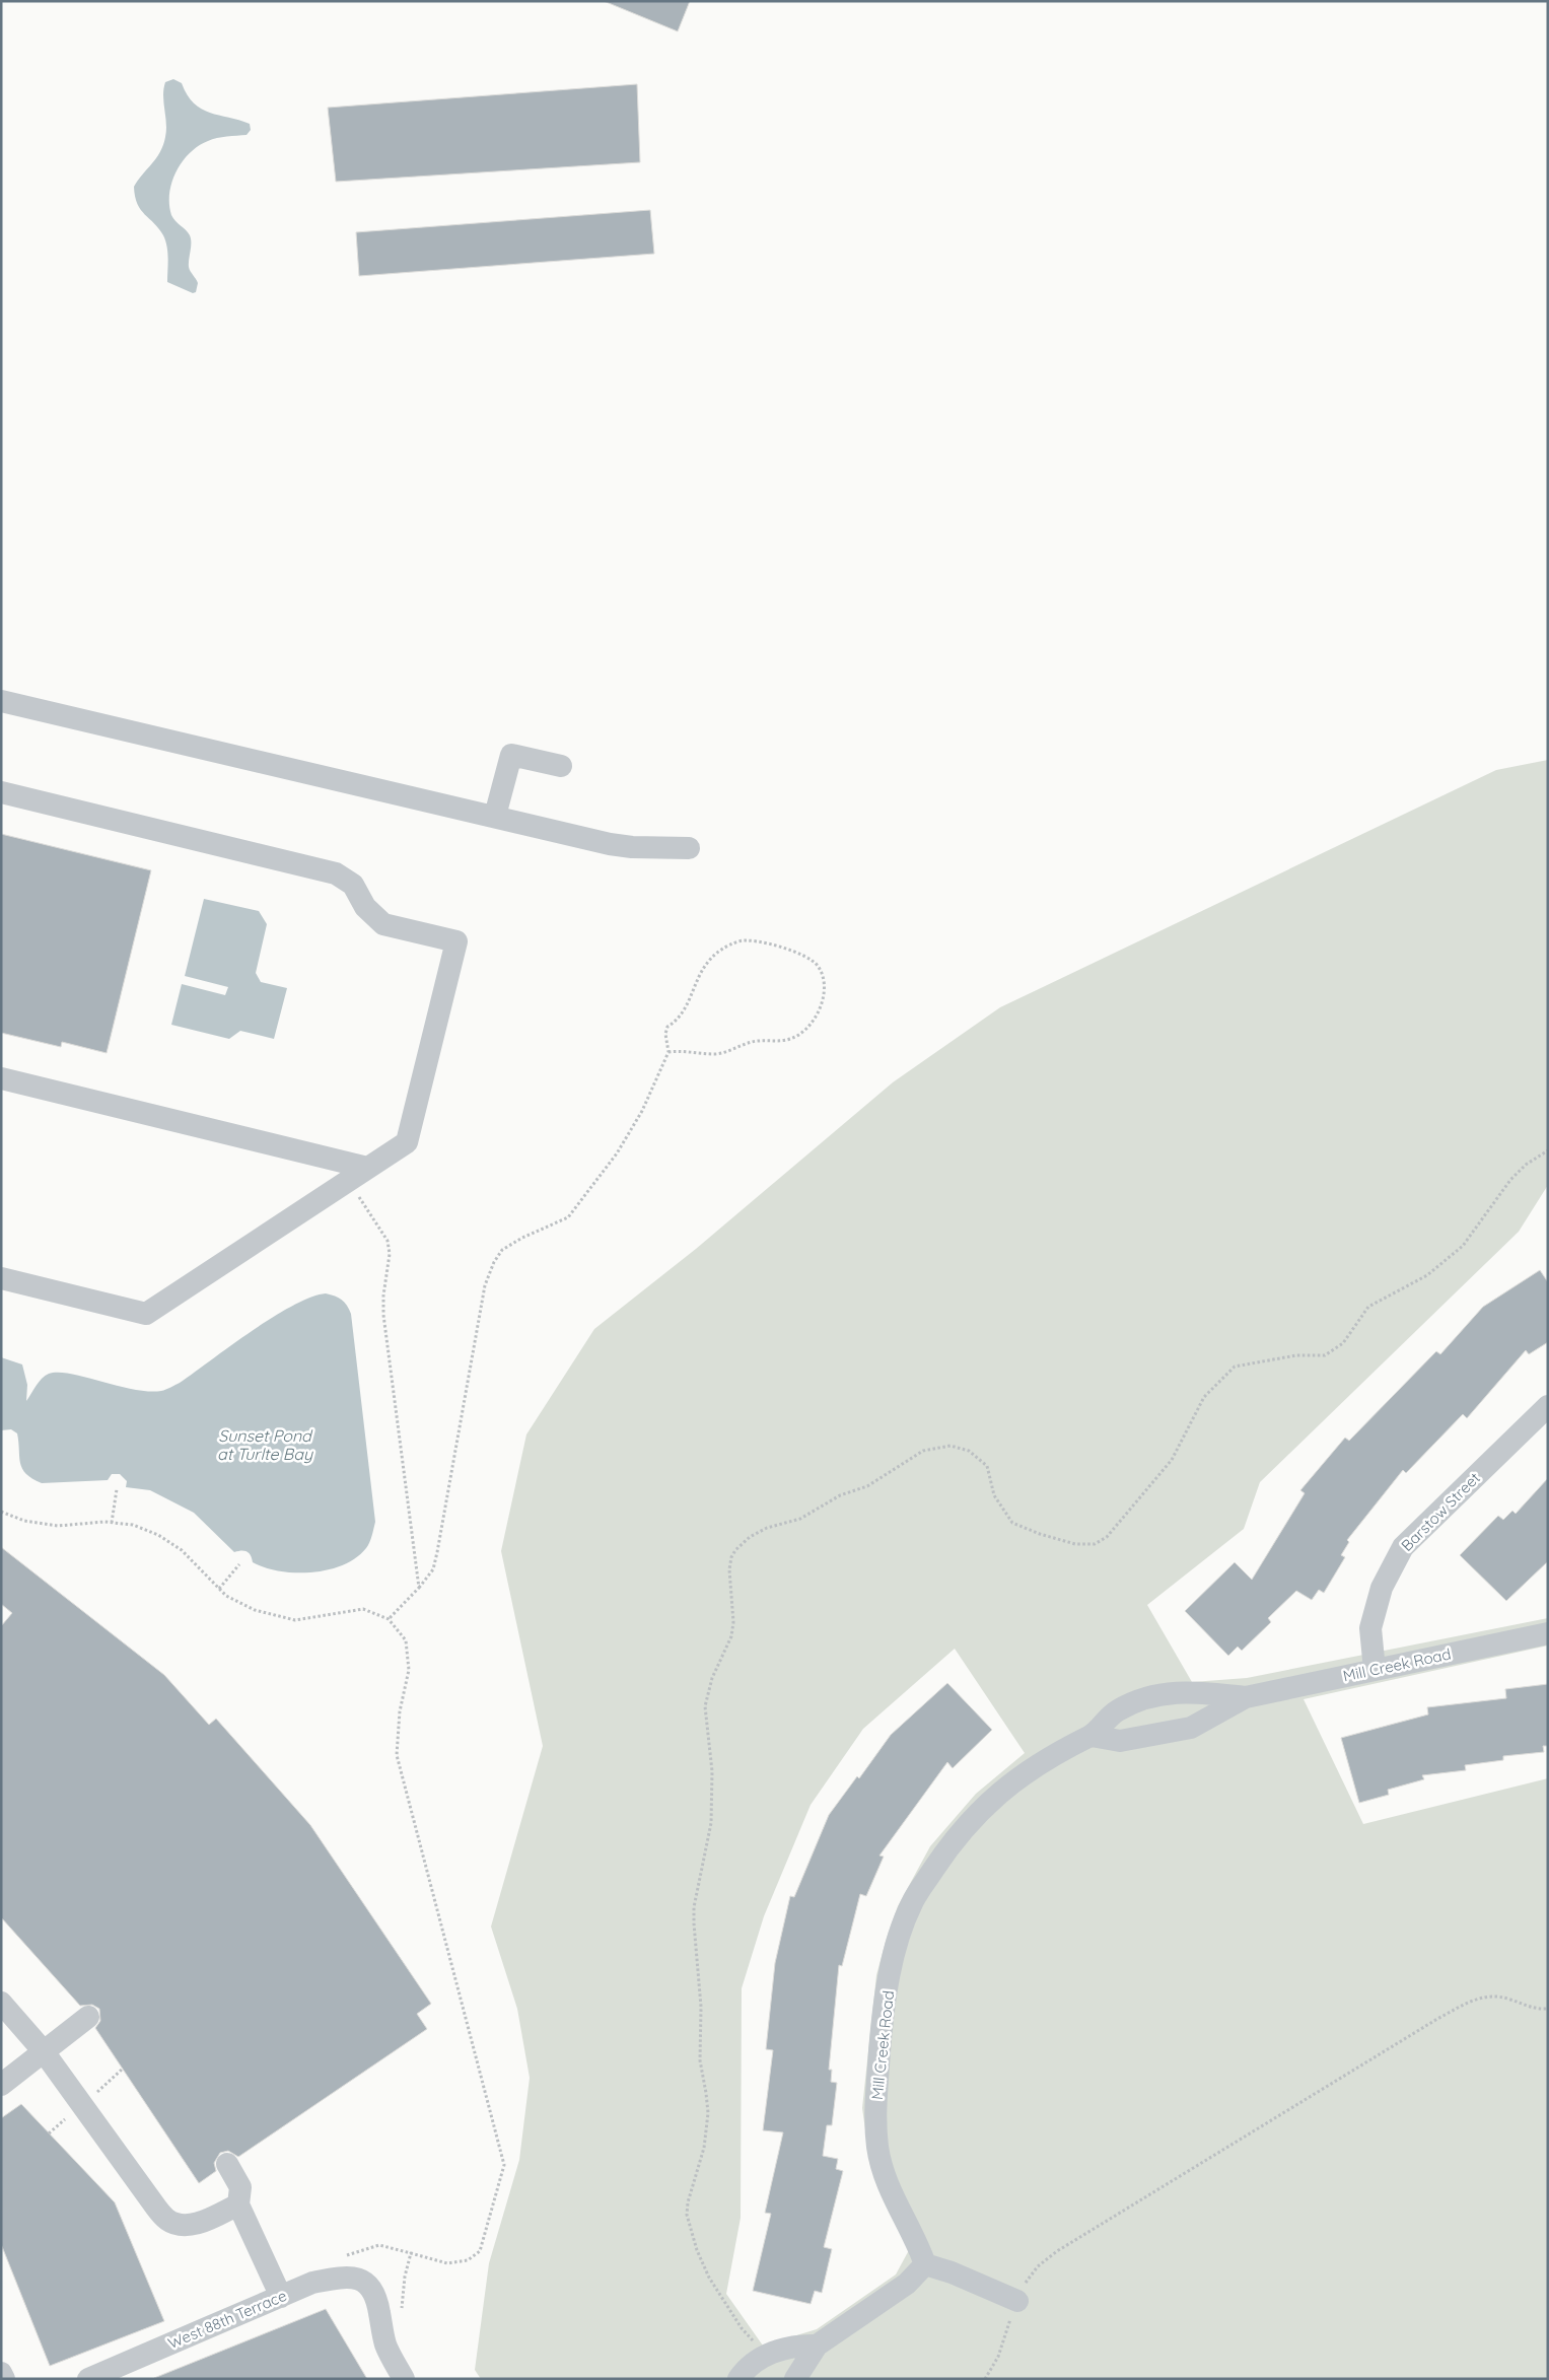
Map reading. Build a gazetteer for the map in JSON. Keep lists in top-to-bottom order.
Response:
{
  "streets": {
    "street": ["Barstow Street", "Mill Creek Road", "West 88th Terrace"]
  },
  "crossings": [
    ["Barstow Street", "Mill Creek Road"]
  ],
  "water": ["Sunset Pond at Turlte Bay"]
}
